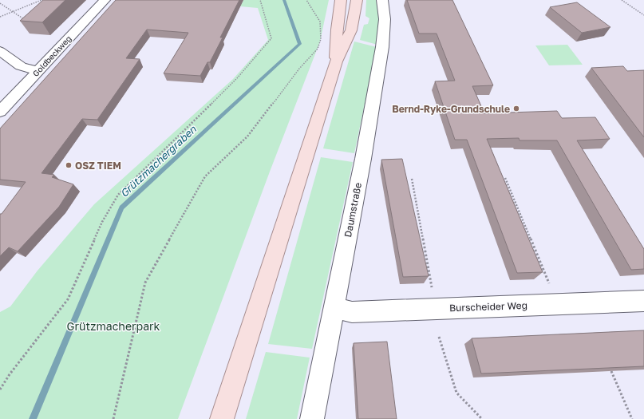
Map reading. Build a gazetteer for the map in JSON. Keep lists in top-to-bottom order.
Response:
{
  "streets": {
    "street": ["Goldbeckweg", "Daumstraße", "Burscheider Weg"]
  },
  "crossings": [
    ["Daumstraße", "Burscheider Weg"]
  ],
  "water": ["Grützmachergraben"],
  "parks": ["Grützmacherpark"],
  "places": ["Bernd-Ryke-Grundschule", "OSZ TIEM"]
}
